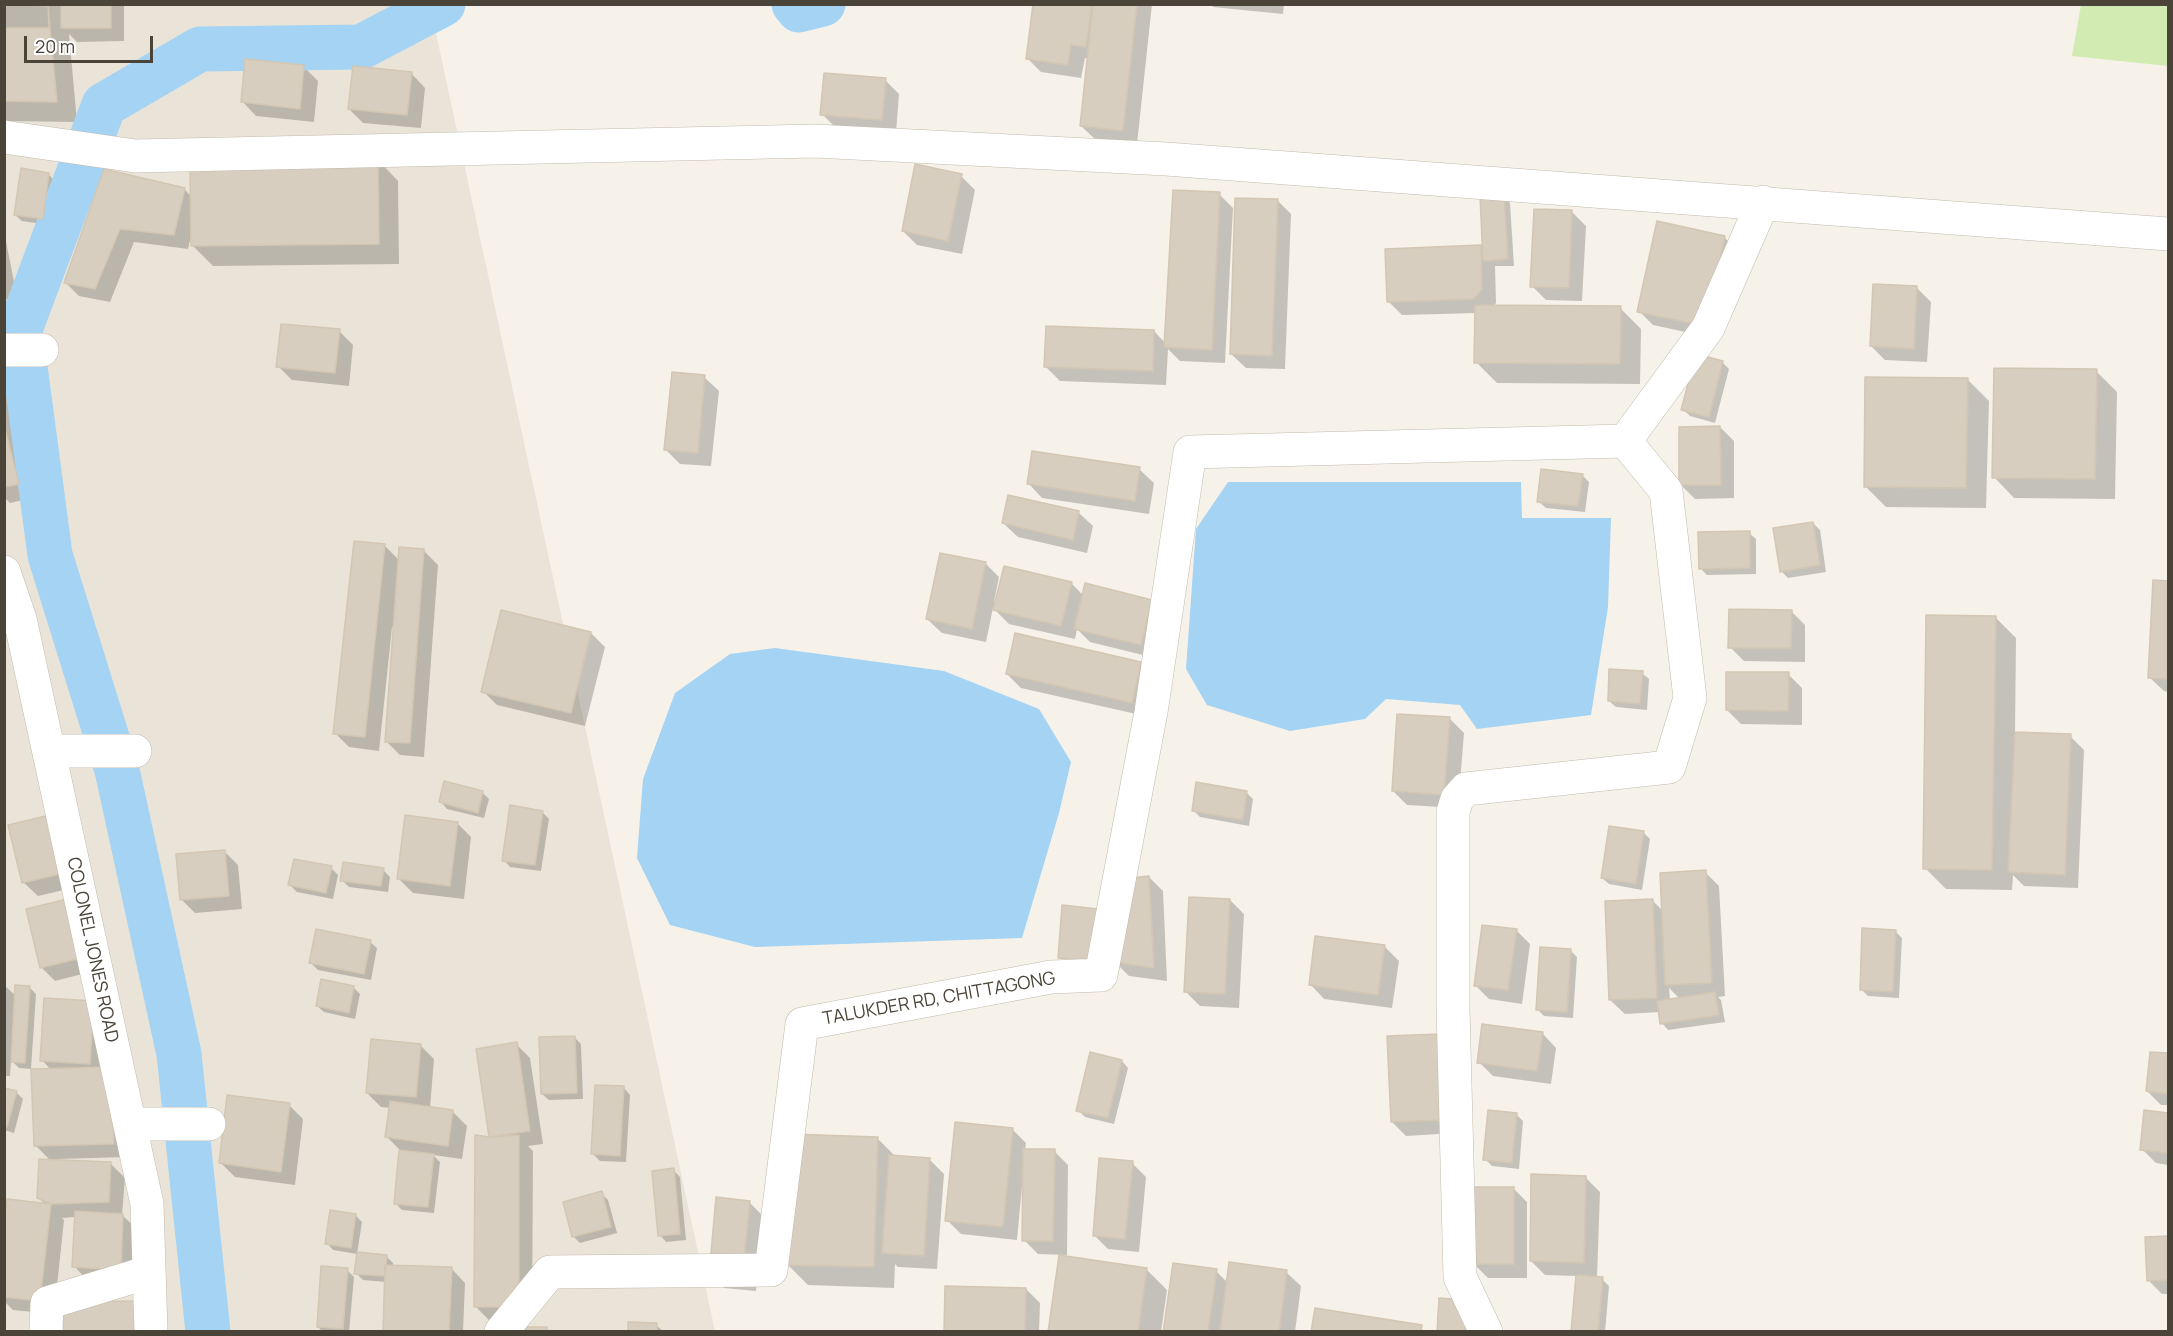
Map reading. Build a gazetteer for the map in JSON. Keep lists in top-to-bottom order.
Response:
{
  "streets": {
    "street": ["COLONEL JONES ROAD", "TALUKDER RD, CHITTAGONG"]
  },
  "scale_bar": "20 m"
}
